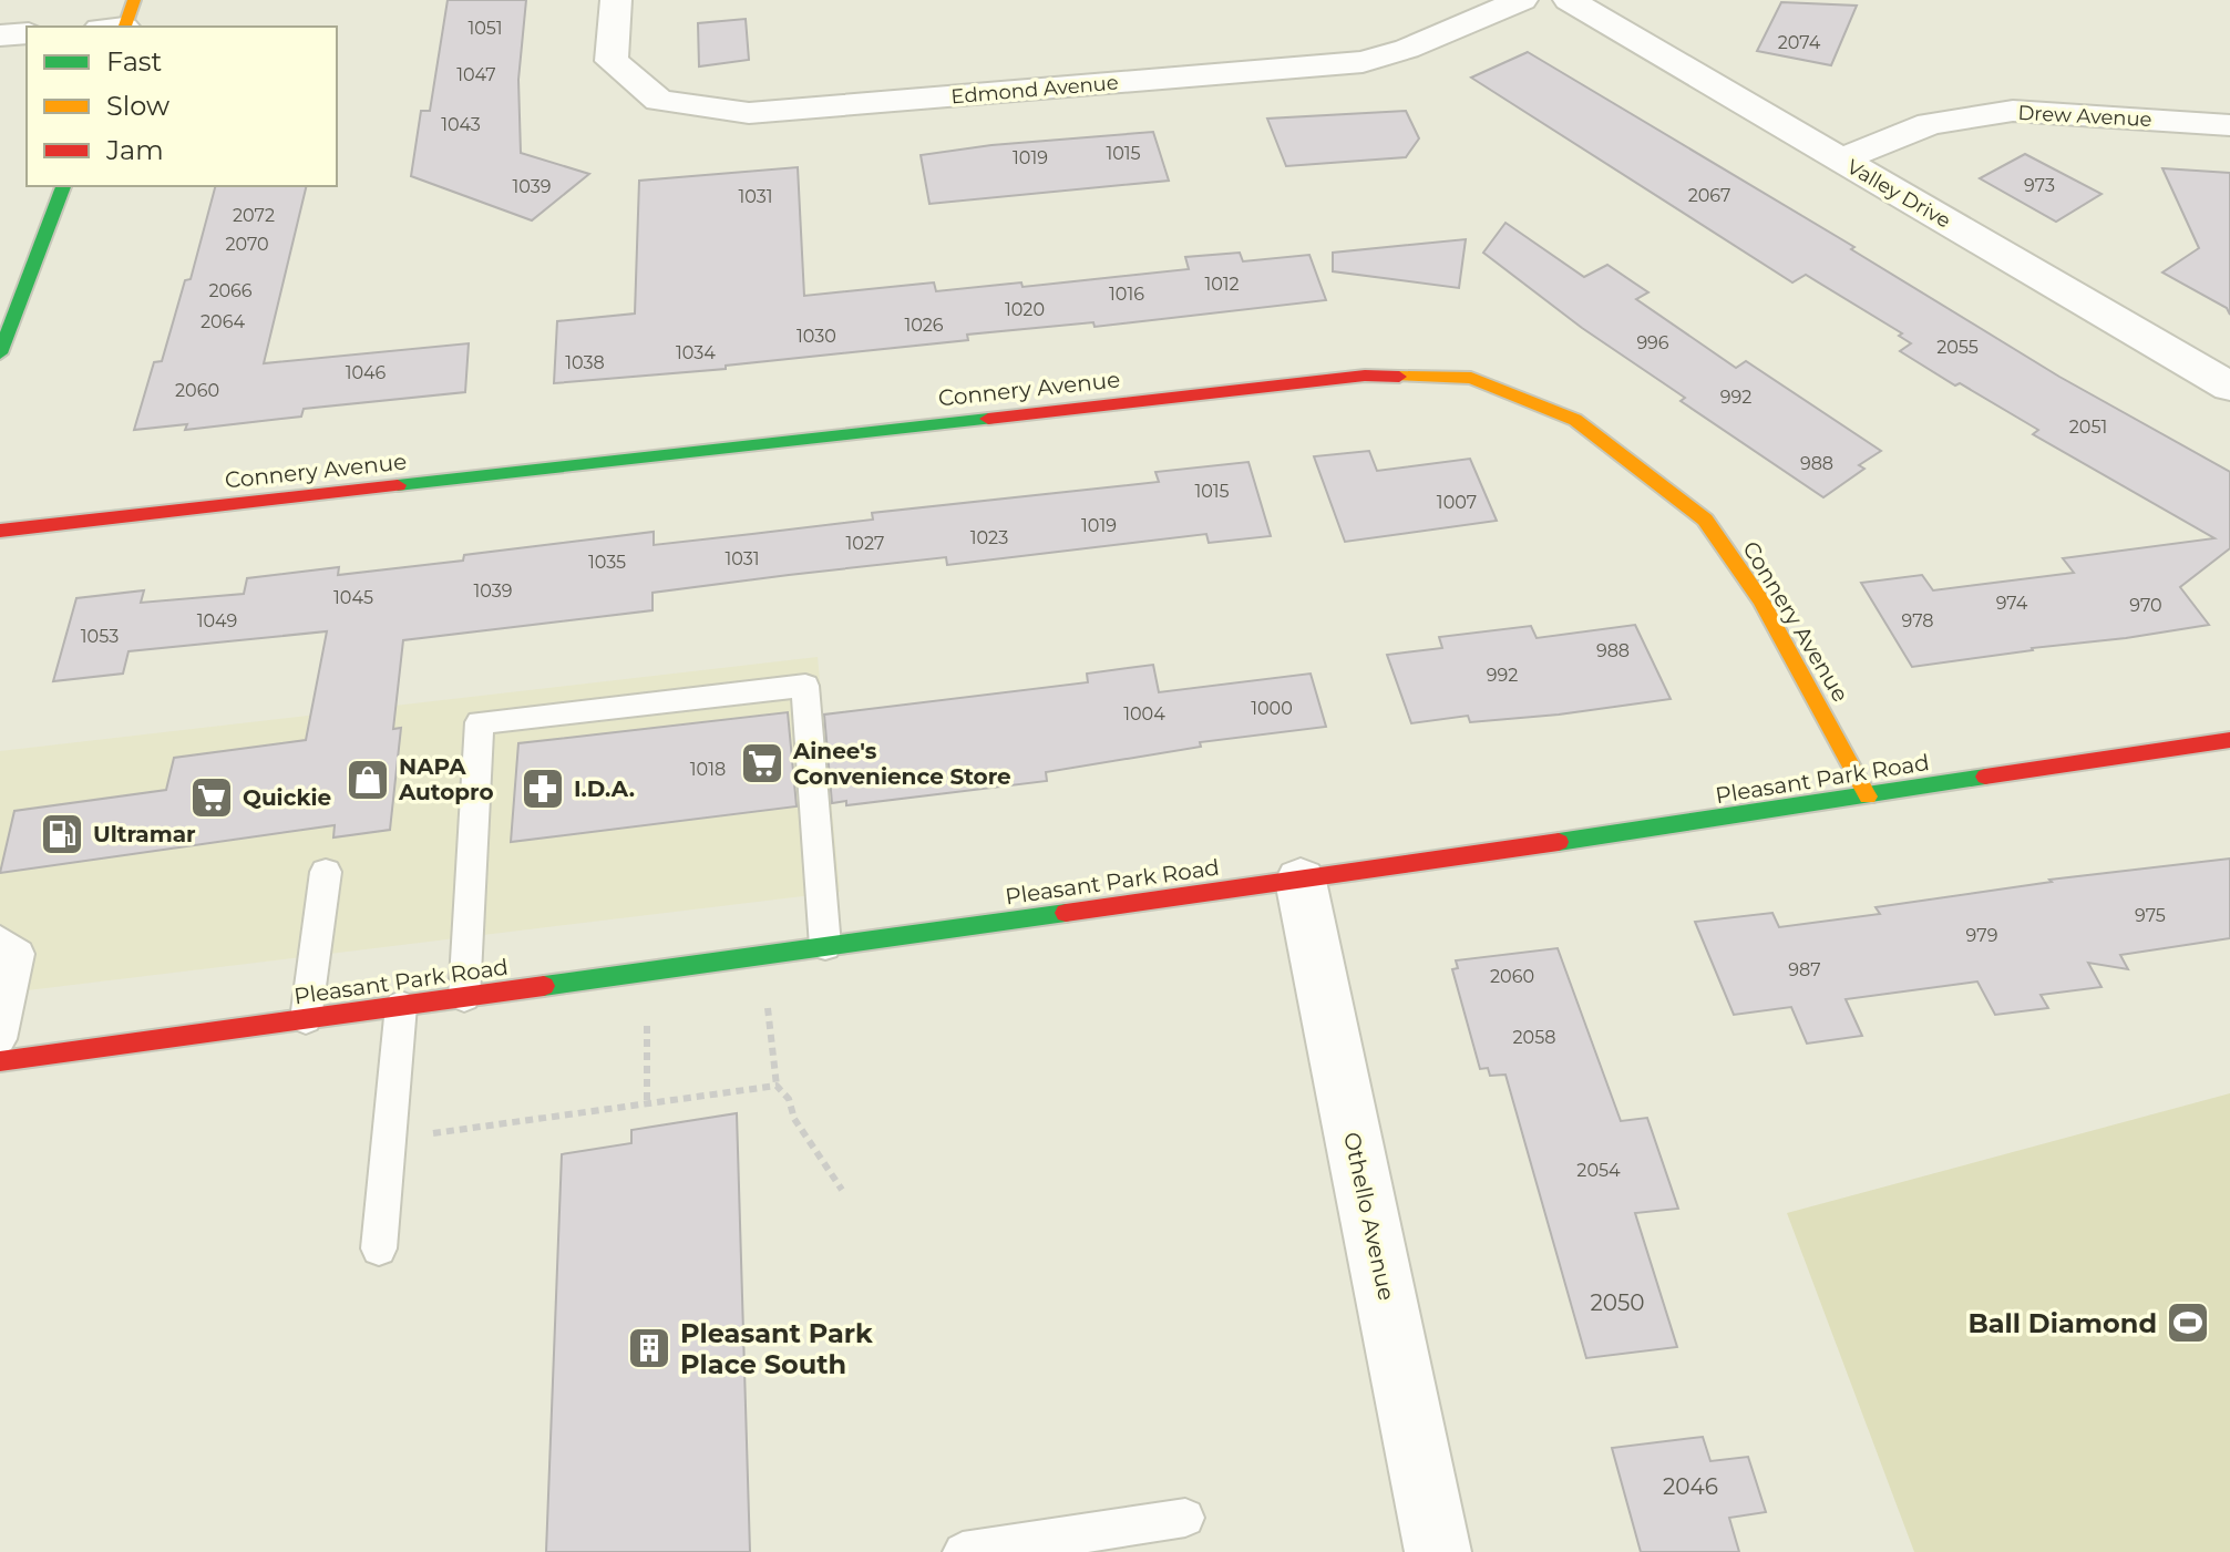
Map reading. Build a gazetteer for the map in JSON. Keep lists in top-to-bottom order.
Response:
{
  "streets": {
    "street": [
      "Edmond Avenue",
      "Drew Avenue",
      "Valley Drive",
      "Connery Avenue",
      "Pleasant Park Road",
      "Othello Avenue"
    ]
  },
  "crossings": [
    ["Drew Avenue", "Valley Drive"],
    ["Connery Avenue", "Pleasant Park Road"],
    ["Pleasant Park Road", "Othello Avenue"]
  ],
  "places": {
    "supermarket": ["Ainee's Convenience Store", "Quickie"],
    "shop": ["NAPA Autopro"],
    "pharmacy": ["I.D.A."],
    "fuel station": ["Ultramar"],
    "sports": ["Ball Diamond"],
    "building": ["Pleasant Park Place South"]
  },
  "house_numbers": [
    "1051",
    "2074",
    "1047",
    "1043",
    "1015",
    "1019",
    "973",
    "1039",
    "2067",
    "1031",
    "2072",
    "2070",
    "1012",
    "2066",
    "1016",
    "1020",
    "2064",
    "1026",
    "1030",
    "996",
    "2055",
    "1034",
    "1038",
    "1046",
    "2060",
    "992",
    "2051",
    "988",
    "1015",
    "1007",
    "1019",
    "1023",
    "1027",
    "1031",
    "1035",
    "1039",
    "1045",
    "974",
    "970",
    "1049",
    "978",
    "1053",
    "988",
    "992",
    "1000",
    "1004",
    "1018",
    "975",
    "979",
    "987",
    "2060",
    "2058",
    "2054",
    "2050",
    "2046"
  ],
  "legend": ["Fast", "Slow", "Jam"]
}
